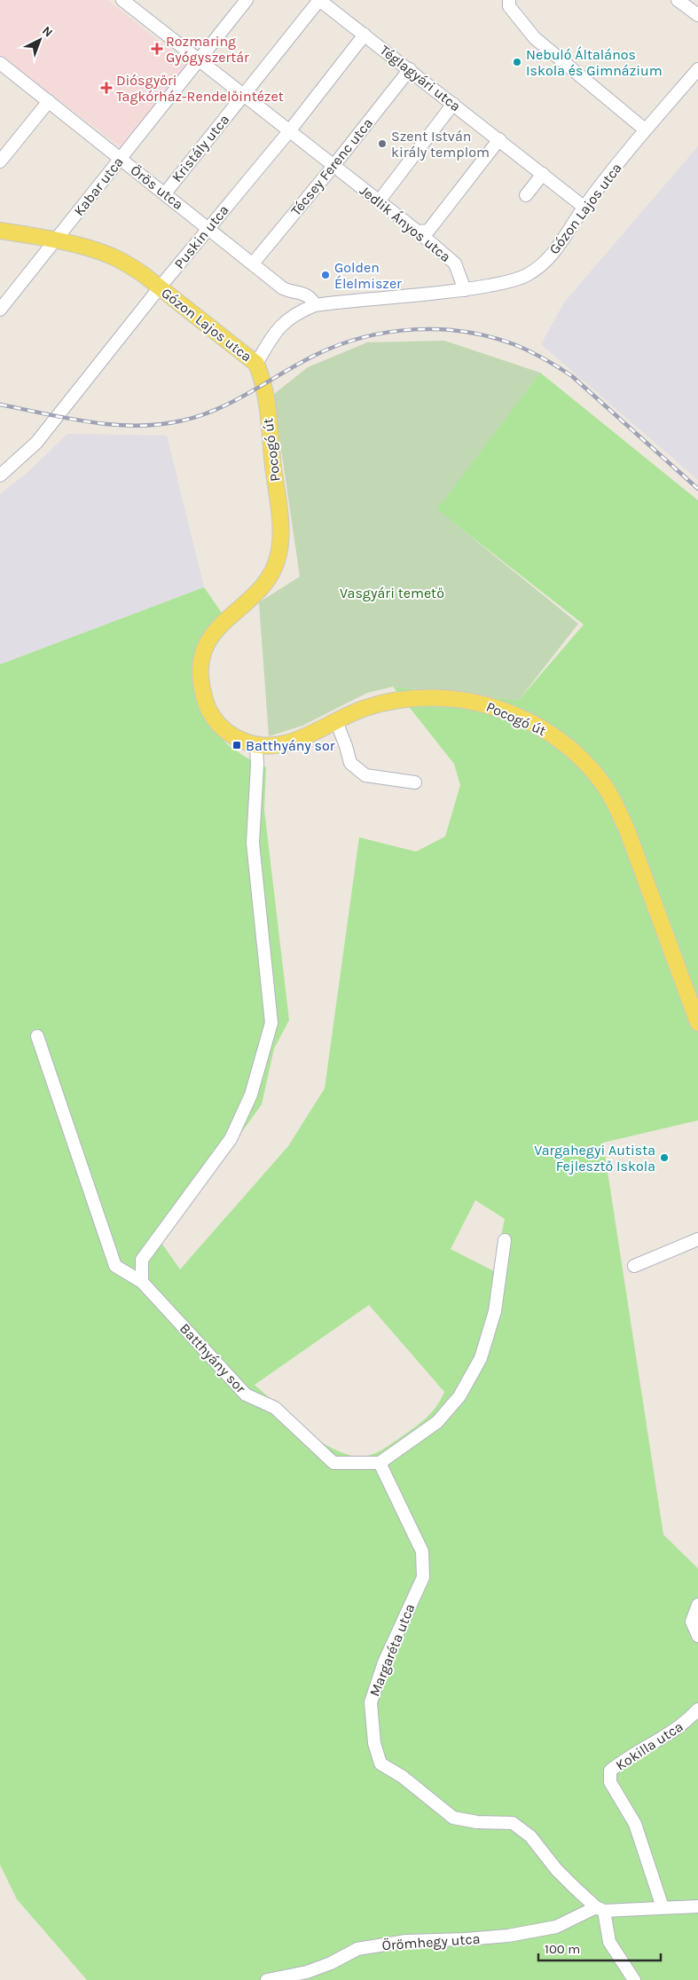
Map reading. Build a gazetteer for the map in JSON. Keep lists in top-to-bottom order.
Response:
{
  "streets": {
    "main road": ["Gózon Lajos utca", "Pocogó út"],
    "street": [
      "Téglagyári utca",
      "Kristály utca",
      "Técsey Ferenc utca",
      "Kabar utca",
      "Örös utca",
      "Jedlik Ányos utca",
      "Puskin utca",
      "Batthyány sor",
      "Margaréta utca",
      "Kokilla utca",
      "Örömhegy utca"
    ]
  },
  "crossings": [
    ["Téglagyári utca", "Kristály utca"],
    ["Téglagyári utca", "Técsey Ferenc utca"],
    ["Téglagyári utca", "Gózon Lajos utca"],
    ["Téglagyári utca", "Puskin utca"],
    ["Kristály utca", "Örös utca"],
    ["Kristály utca", "Jedlik Ányos utca"],
    ["Técsey Ferenc utca", "Örös utca"],
    ["Técsey Ferenc utca", "Jedlik Ányos utca"],
    ["Kabar utca", "Örös utca"],
    ["Kabar utca", "Gózon Lajos utca"],
    ["Kabar utca", "Jedlik Ányos utca"],
    ["Örös utca", "Gózon Lajos utca"],
    ["Örös utca", "Puskin utca"],
    ["Gózon Lajos utca", "Jedlik Ányos utca"],
    ["Gózon Lajos utca", "Puskin utca"],
    ["Gózon Lajos utca", "Pocogó út"],
    ["Jedlik Ányos utca", "Puskin utca"],
    ["Batthyány sor", "Margaréta utca"],
    ["Margaréta utca", "Örömhegy utca"]
  ],
  "parks": ["Vasgyári temető"],
  "places": {
    "health": ["Rozmaring Gyógyszertár", "Diósgyőri Tagkórház-Rendelőintézet"],
    "other": [
      "Nebuló Általános Iskola és Gimnázium",
      "Szent István király templom",
      "Golden Élelmiszer",
      "Vargahegyi Autista Fejlesztő Iskola"
    ],
    "transit": ["Batthyány sor"]
  },
  "scale_bar": "100 m",
  "north": "top right"
}
